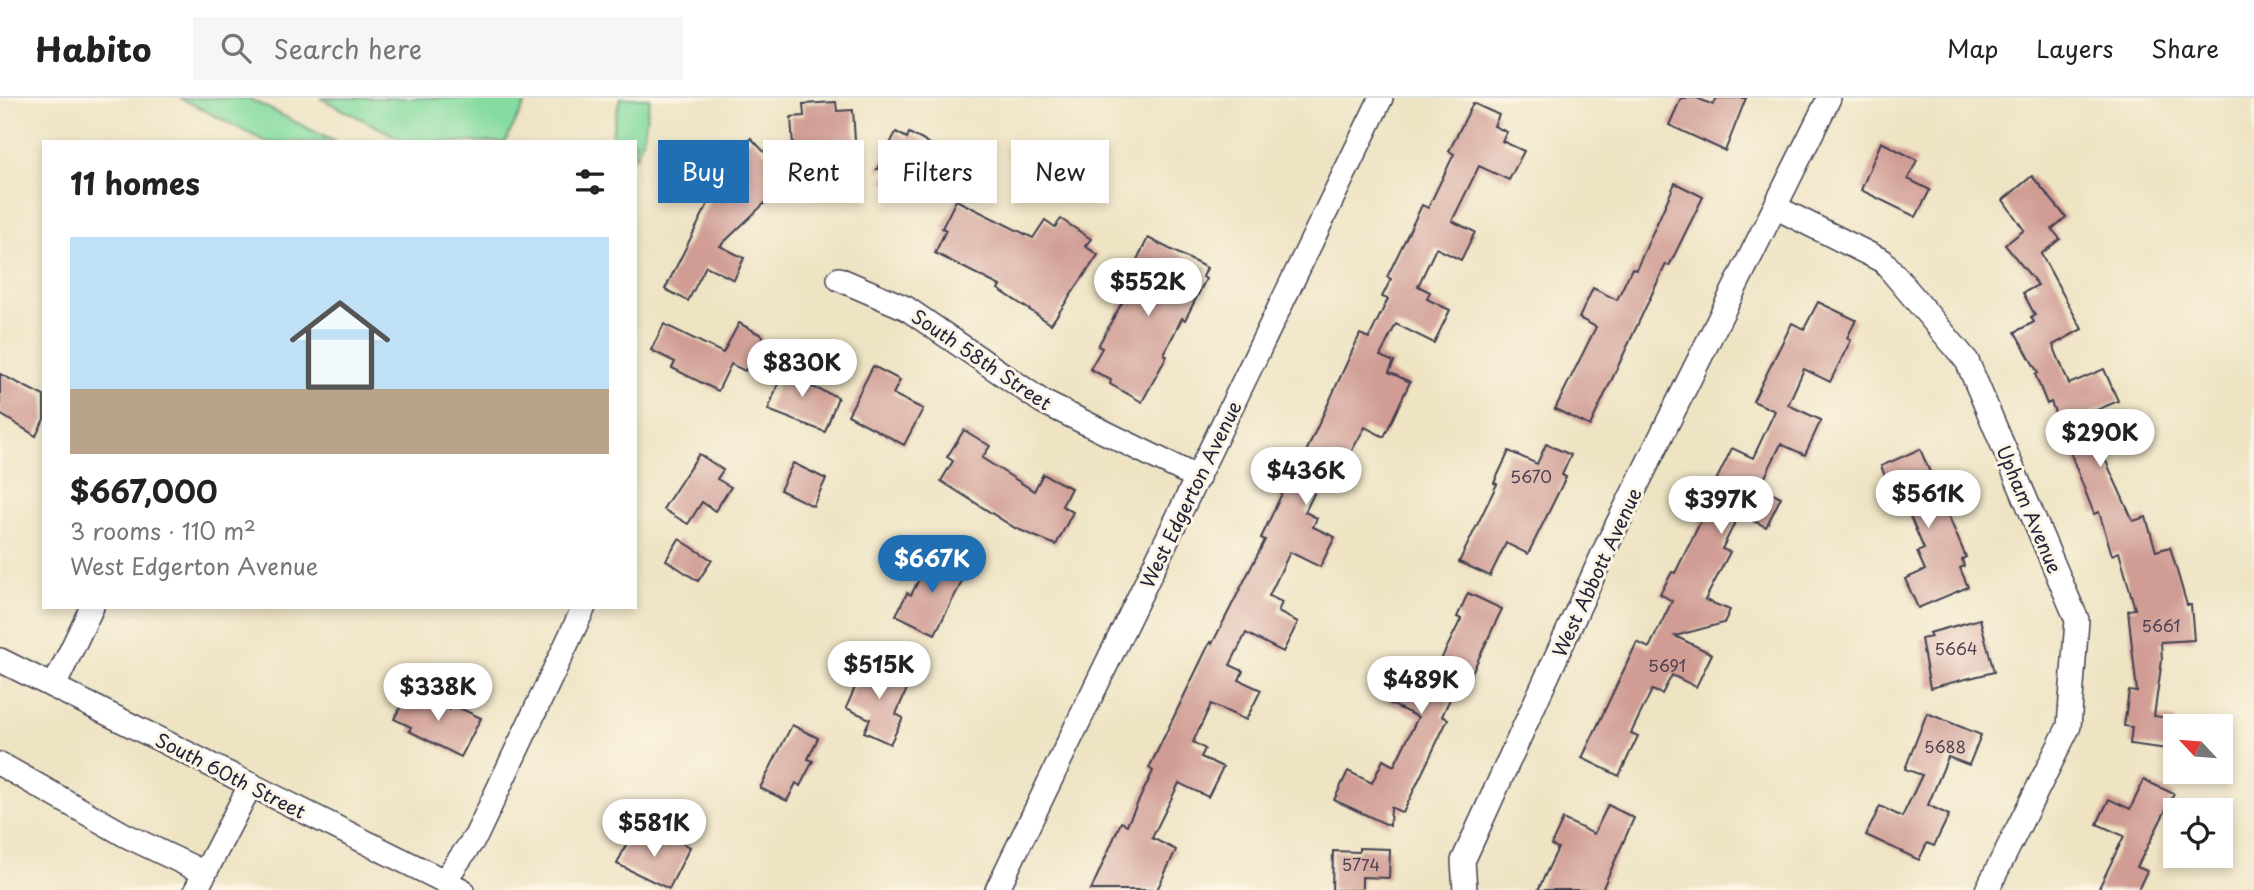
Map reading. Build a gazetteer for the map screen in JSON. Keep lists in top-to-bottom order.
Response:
{
  "streets": {
    "street": [
      "South 58th Street",
      "West Edgerton Avenue",
      "Upham Avenue",
      "West Abbott Avenue",
      "South 60th Street"
    ]
  },
  "crossings": [
    ["South 58th Street", "West Edgerton Avenue"],
    ["Upham Avenue", "West Abbott Avenue"]
  ],
  "house_numbers": [
    "5670",
    "5661",
    "5664",
    "5691",
    "5688",
    "5774"
  ],
  "north": "top left",
  "page": {
    "header": "Habito",
    "search": "Search here",
    "nav": ["Map", "Layers", "Share"],
    "chip": [
      "Buy",
      "Rent",
      "Filters",
      "New"
    ],
    "heading": "11 homes",
    "list": [
      {
        "name": "$667,000",
        "note": "3 rooms · 110 m² · West Edgerton Avenue"
      }
    ],
    "price": [
      "$552K",
      "$830K",
      "$290K",
      "$436K",
      "$561K",
      "$397K",
      "$667K",
      "$515K",
      "$489K",
      "$338K",
      "$581K"
    ]
  }
}
